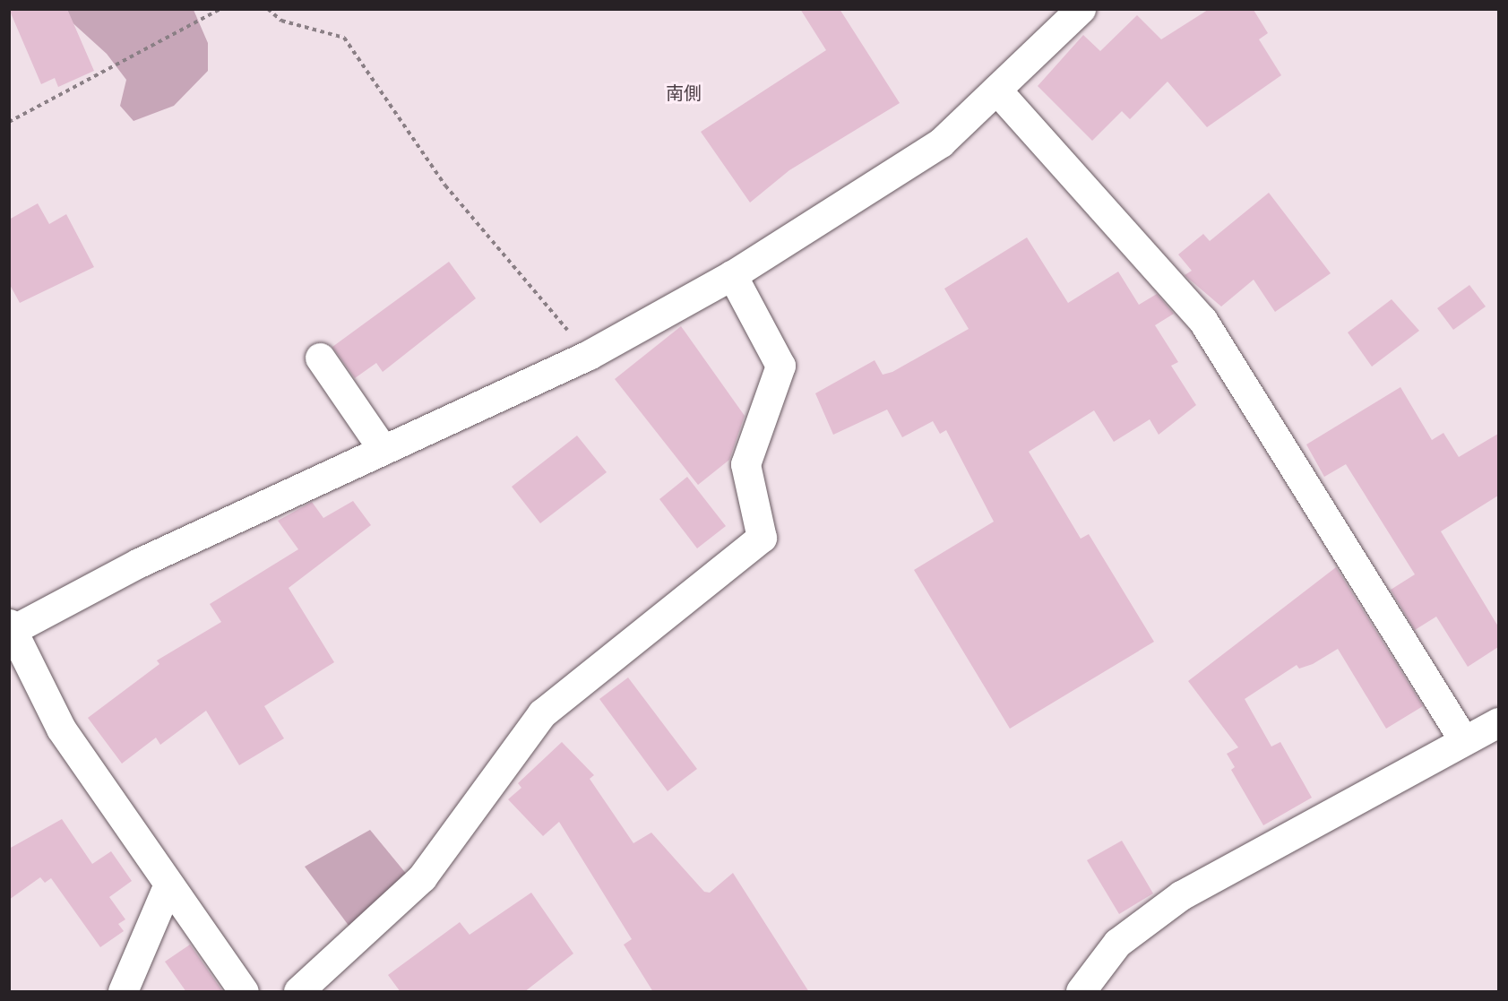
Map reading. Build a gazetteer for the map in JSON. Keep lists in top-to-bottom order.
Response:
{
  "districts": ["南側"]
}
